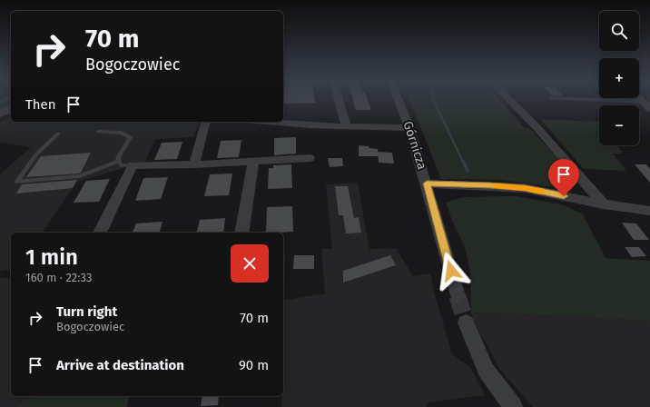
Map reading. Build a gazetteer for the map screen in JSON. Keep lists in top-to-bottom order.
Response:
{
  "streets": {
    "street": ["Górnicza"]
  },
  "page": {
    "map_buttons": ["+", "−"],
    "turn": ["70 m", "Bogoczowiec"],
    "then": "Then",
    "heading": ["1 min", "160 m · 22:33"],
    "list": [
      {
        "name": "Turn right",
        "note": "Bogoczowiec",
        "value": "70 m"
      },
      {
        "name": "Arrive at destination",
        "value": "90 m"
      }
    ]
  }
}
